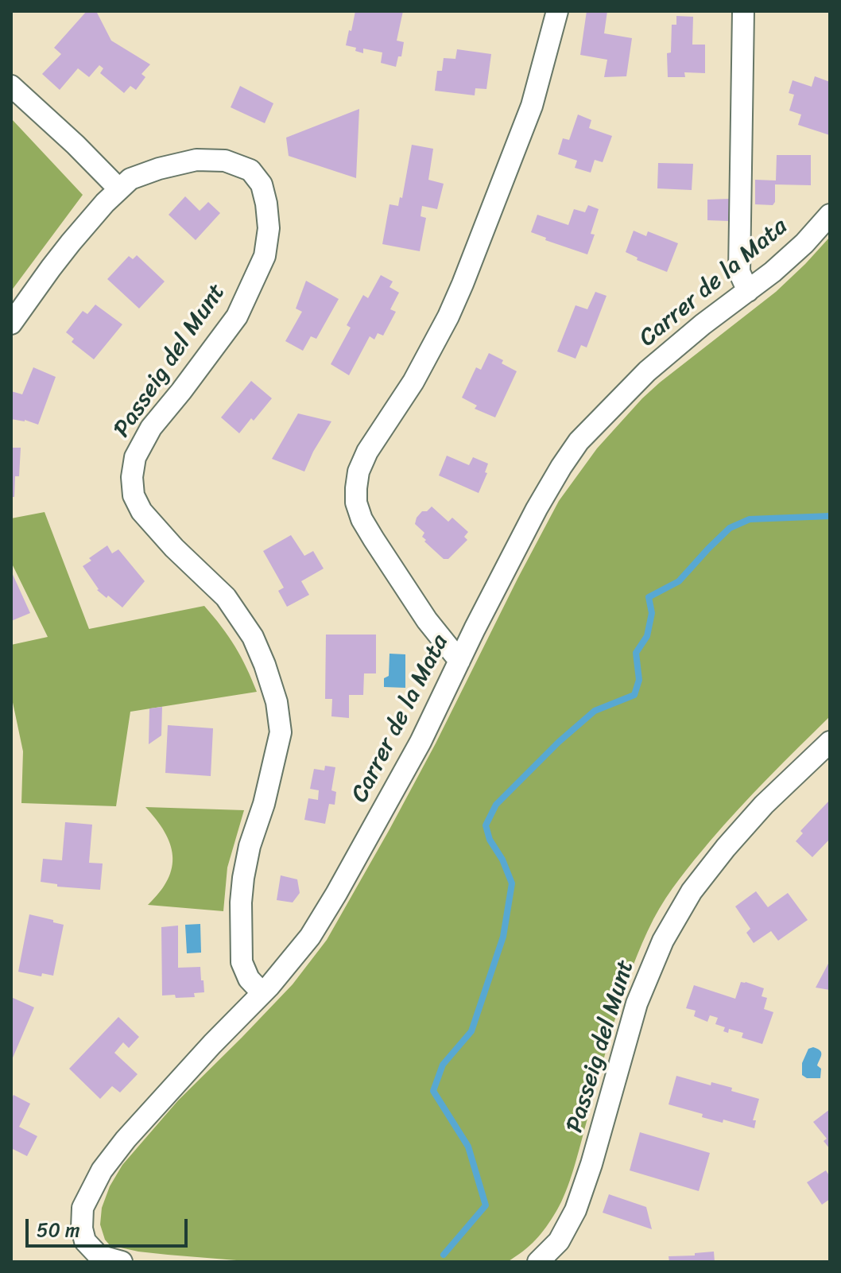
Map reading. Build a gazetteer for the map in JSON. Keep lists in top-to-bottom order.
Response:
{
  "streets": {
    "street": ["Carrer de la Mata", "Passeig del Munt"]
  },
  "crossings": [
    ["Carrer de la Mata", "Passeig del Munt"]
  ],
  "scale_bar": "50 m"
}
